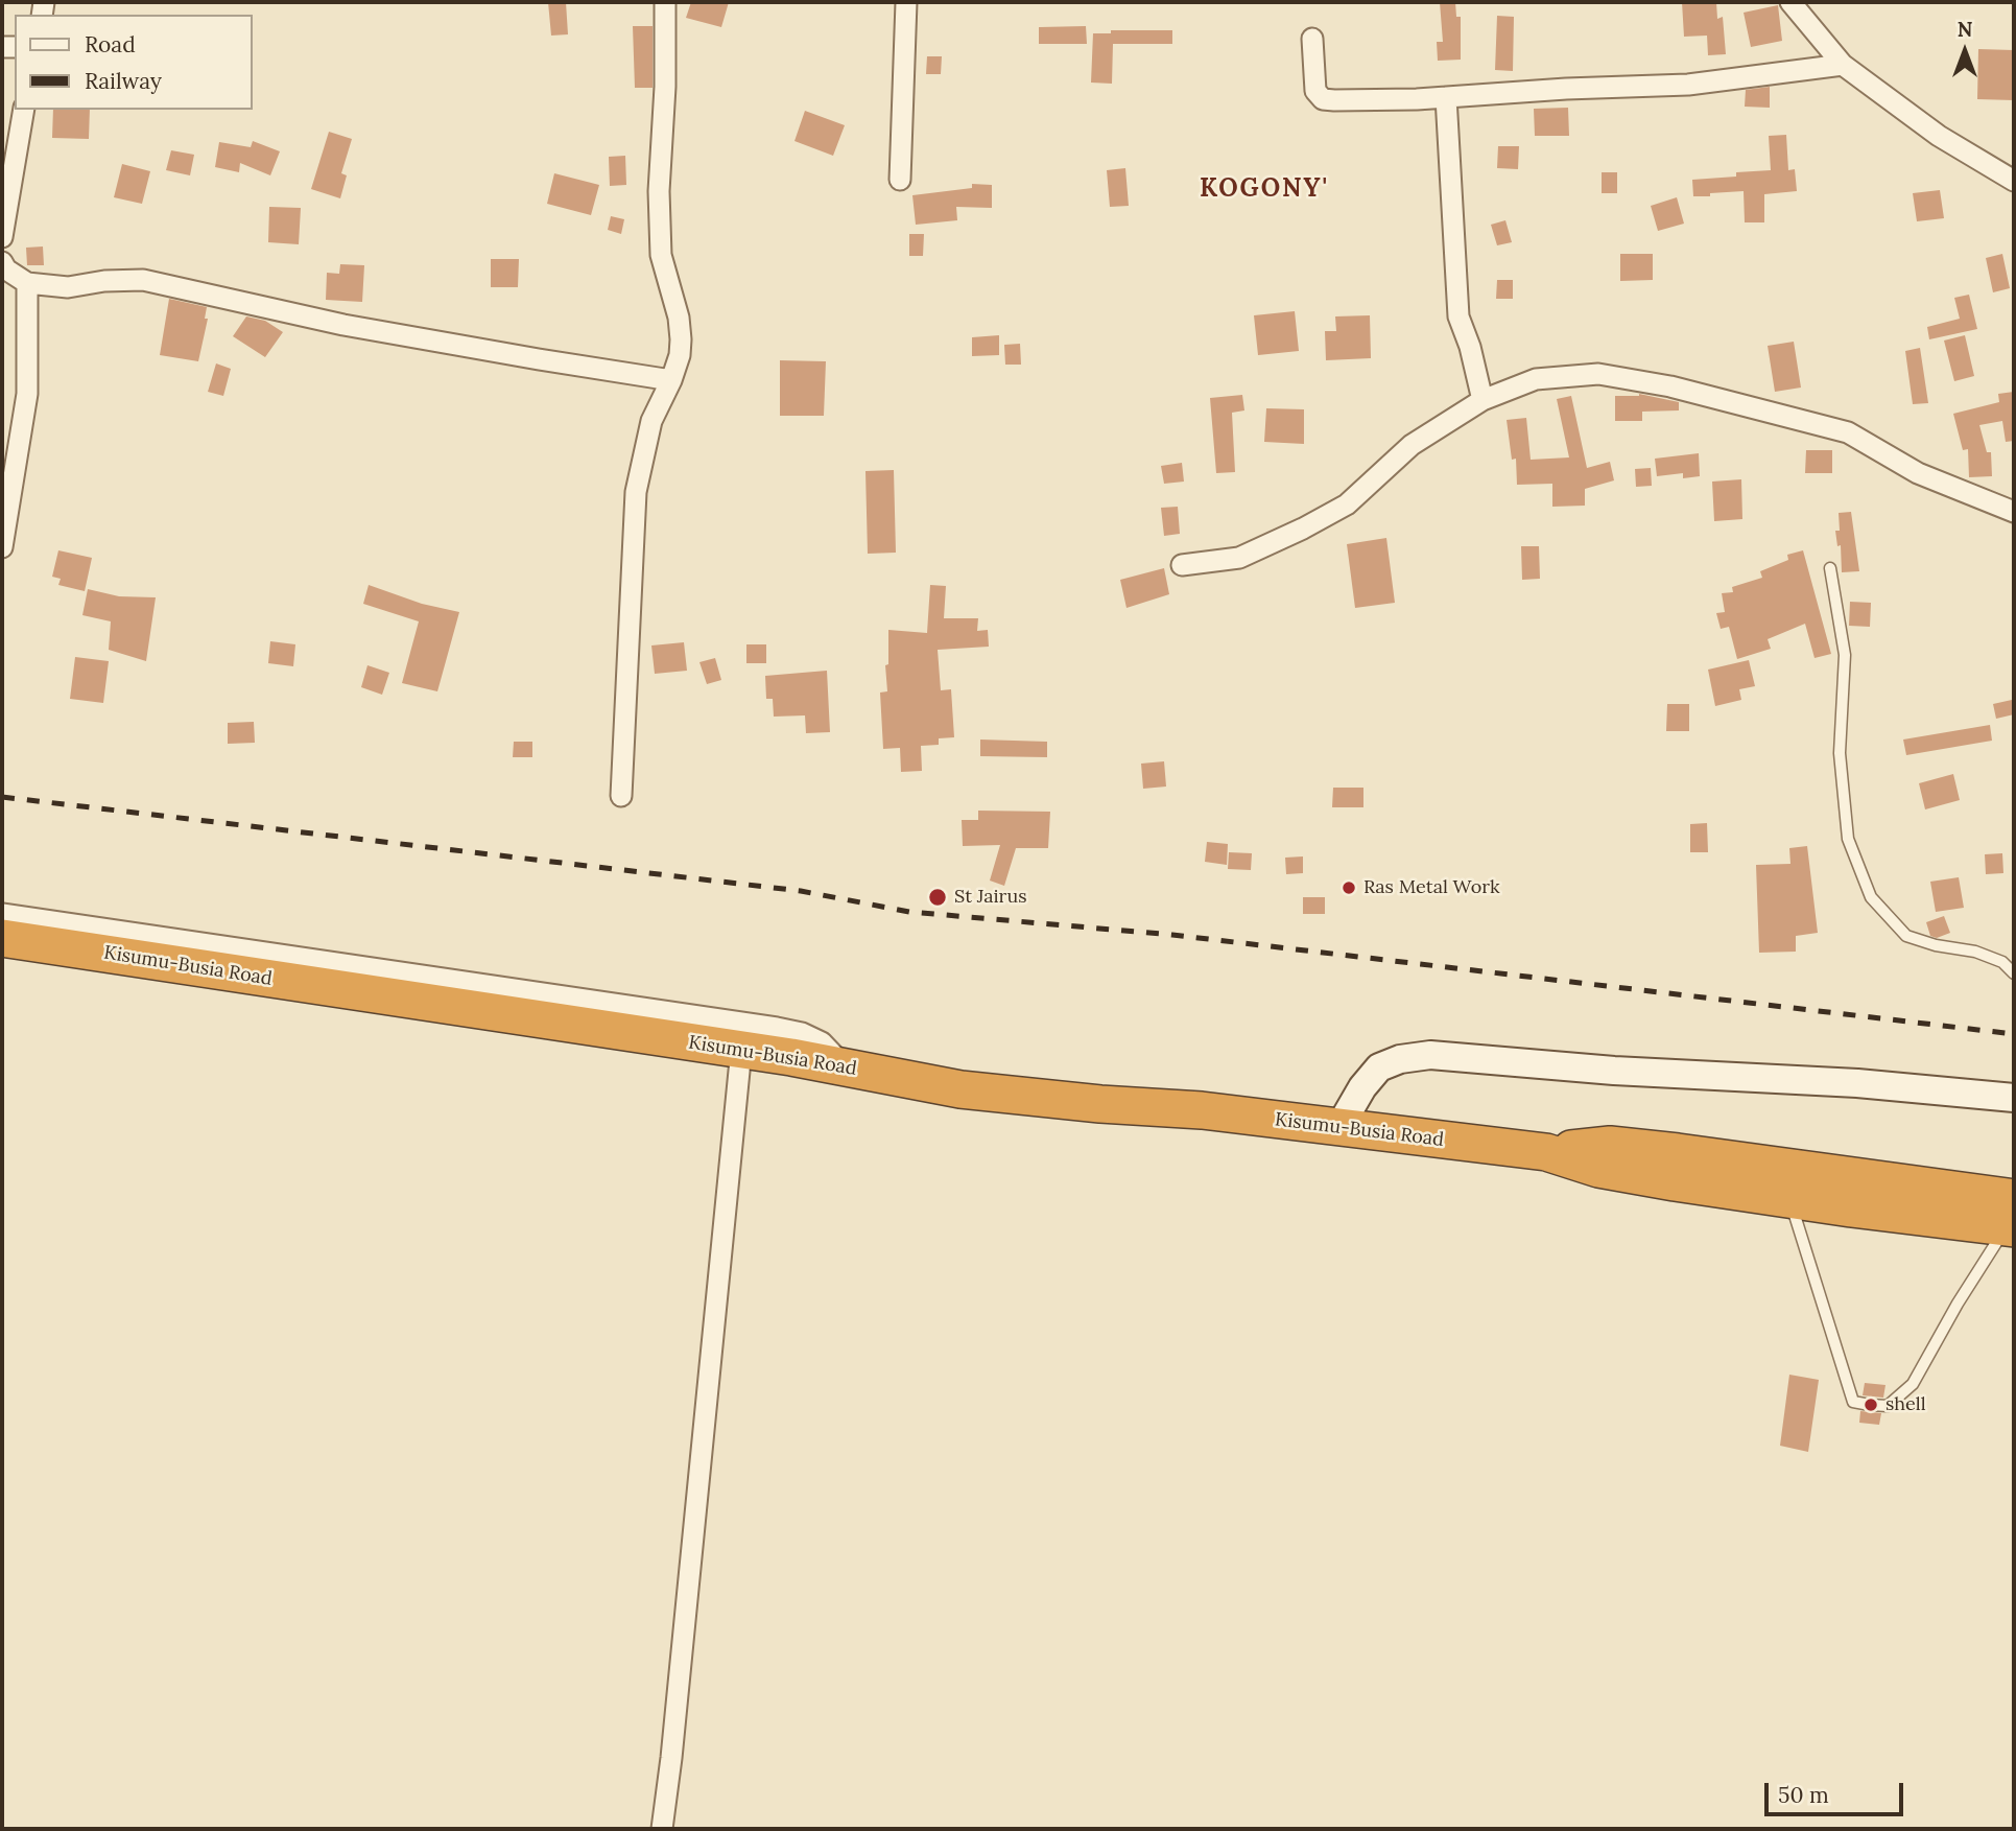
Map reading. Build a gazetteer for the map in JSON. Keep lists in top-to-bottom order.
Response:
{
  "streets": {
    "highway": ["Kisumu-Busia Road"]
  },
  "districts": ["KOGONY'"],
  "places": ["Ras Metal Work", "St Jairus", "shell"],
  "legend": ["Road", "Railway"],
  "scale_bar": "50 m",
  "north": "top"
}
